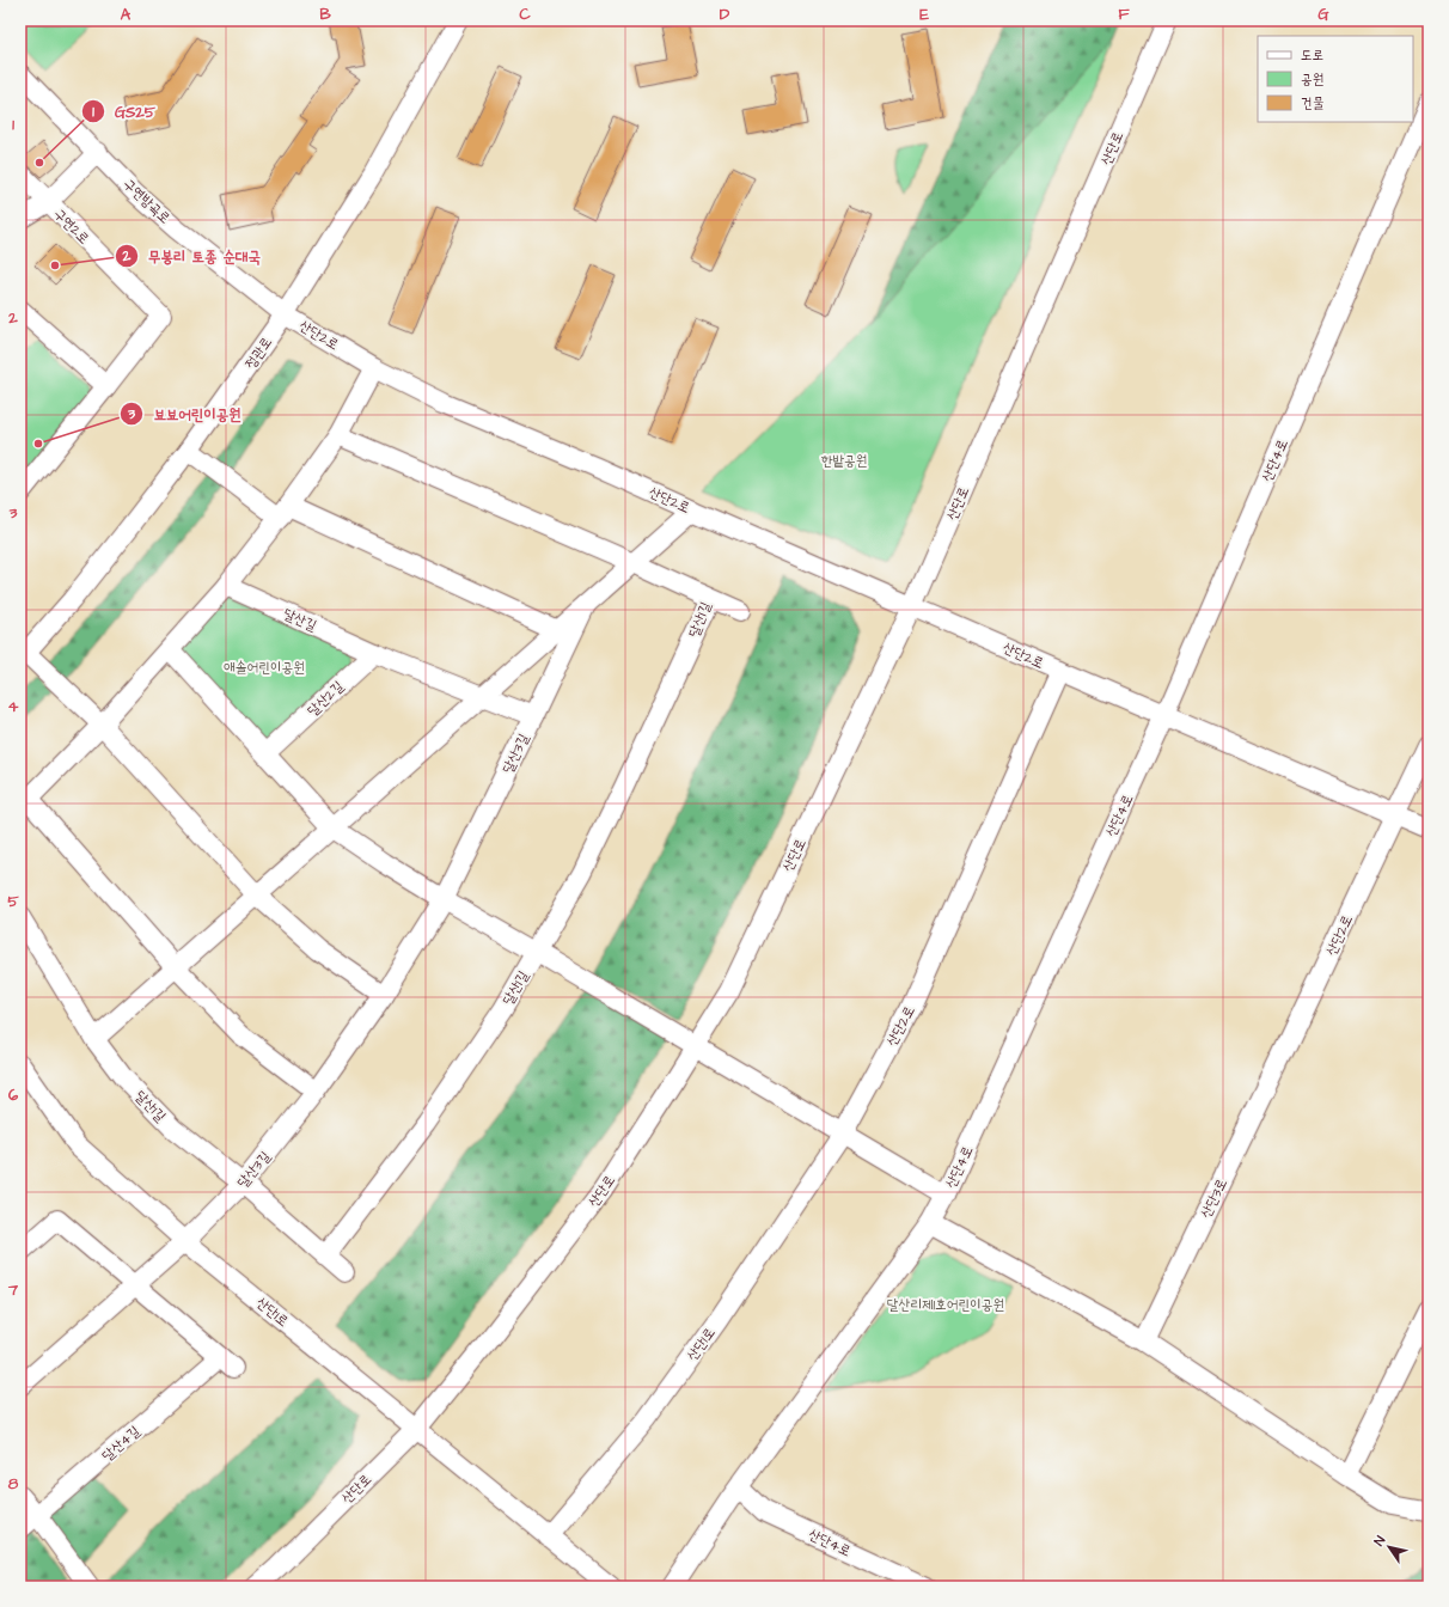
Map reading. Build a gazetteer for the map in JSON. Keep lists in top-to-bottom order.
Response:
{
  "streets": {
    "street": [
      "산단로",
      "구연방곡로",
      "구연2로",
      "산단2로",
      "정관로",
      "산단4로",
      "달산길",
      "달산1길",
      "달산2길",
      "달산3길",
      "산단3로",
      "산단1로",
      "달산4길"
    ]
  },
  "crossings": [
    ["산단로", "산단2로"],
    ["산단로", "산단1로"],
    ["구연방곡로", "산단2로"],
    ["구연방곡로", "정관로"],
    ["산단2로", "정관로"],
    ["산단2로", "산단4로"],
    ["산단2로", "산단3로"],
    ["산단2로", "산단1로"],
    ["달산길", "달산2길"],
    ["달산1길", "달산3길"],
    ["달산3길", "산단1로"],
    ["달산3길", "달산4길"]
  ],
  "parks": ["한밭공원", "애솔어린이공원", "달산리제1호어린이공원"],
  "places": ["GS25", "무봉리 토종 순대국", "뵤뵤어린이공원"],
  "legend": ["도로", "공원", "건물"],
  "north": "top left",
  "grid": {
    "columns": [
      "A",
      "B",
      "C",
      "D",
      "E",
      "F",
      "G"
    ],
    "rows": [
      "1",
      "2",
      "3",
      "4",
      "5",
      "6",
      "7",
      "8"
    ]
  }
}
